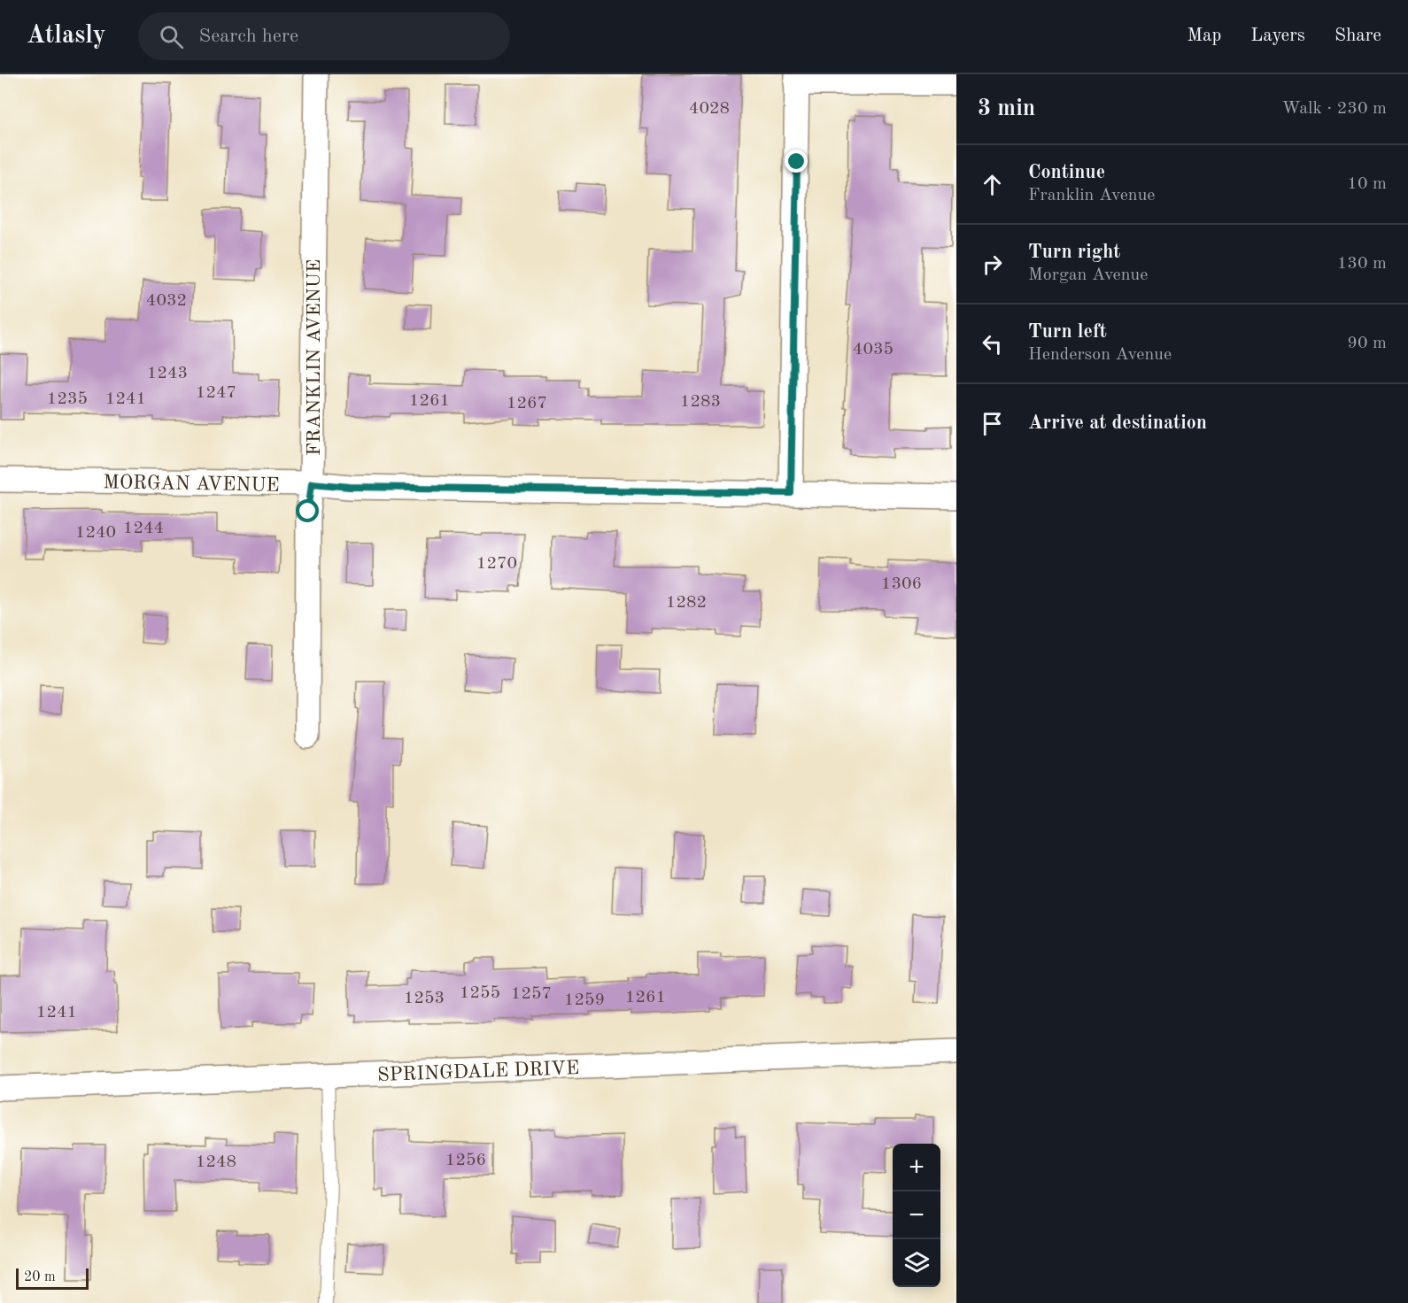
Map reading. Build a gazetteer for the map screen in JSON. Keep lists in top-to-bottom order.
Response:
{
  "streets": {
    "street": ["FRANKLIN AVENUE", "MORGAN AVENUE", "SPRINGDALE DRIVE"]
  },
  "crossings": [
    ["FRANKLIN AVENUE", "MORGAN AVENUE"]
  ],
  "house_numbers": [
    "4028",
    "4032",
    "4035",
    "1243",
    "1247",
    "1235",
    "1241",
    "1261",
    "1283",
    "1267",
    "1244",
    "1240",
    "1270",
    "1306",
    "1282",
    "1255",
    "1257",
    "1261",
    "1253",
    "1259",
    "1241",
    "1256",
    "1248"
  ],
  "scale_bar": "20 m",
  "page": {
    "header": "Atlasly",
    "search": "Search here",
    "nav": ["Map", "Layers", "Share"],
    "heading": ["3 min", "Walk · 230 m"],
    "list": [
      ["Continue", "Franklin Avenue", "10 m"],
      ["Turn right", "Morgan Avenue", "130 m"],
      ["Turn left", "Henderson Avenue", "90 m"],
      "Arrive at destination"
    ],
    "map_buttons": ["+", "−"],
    "scale": "20 m"
  }
}
